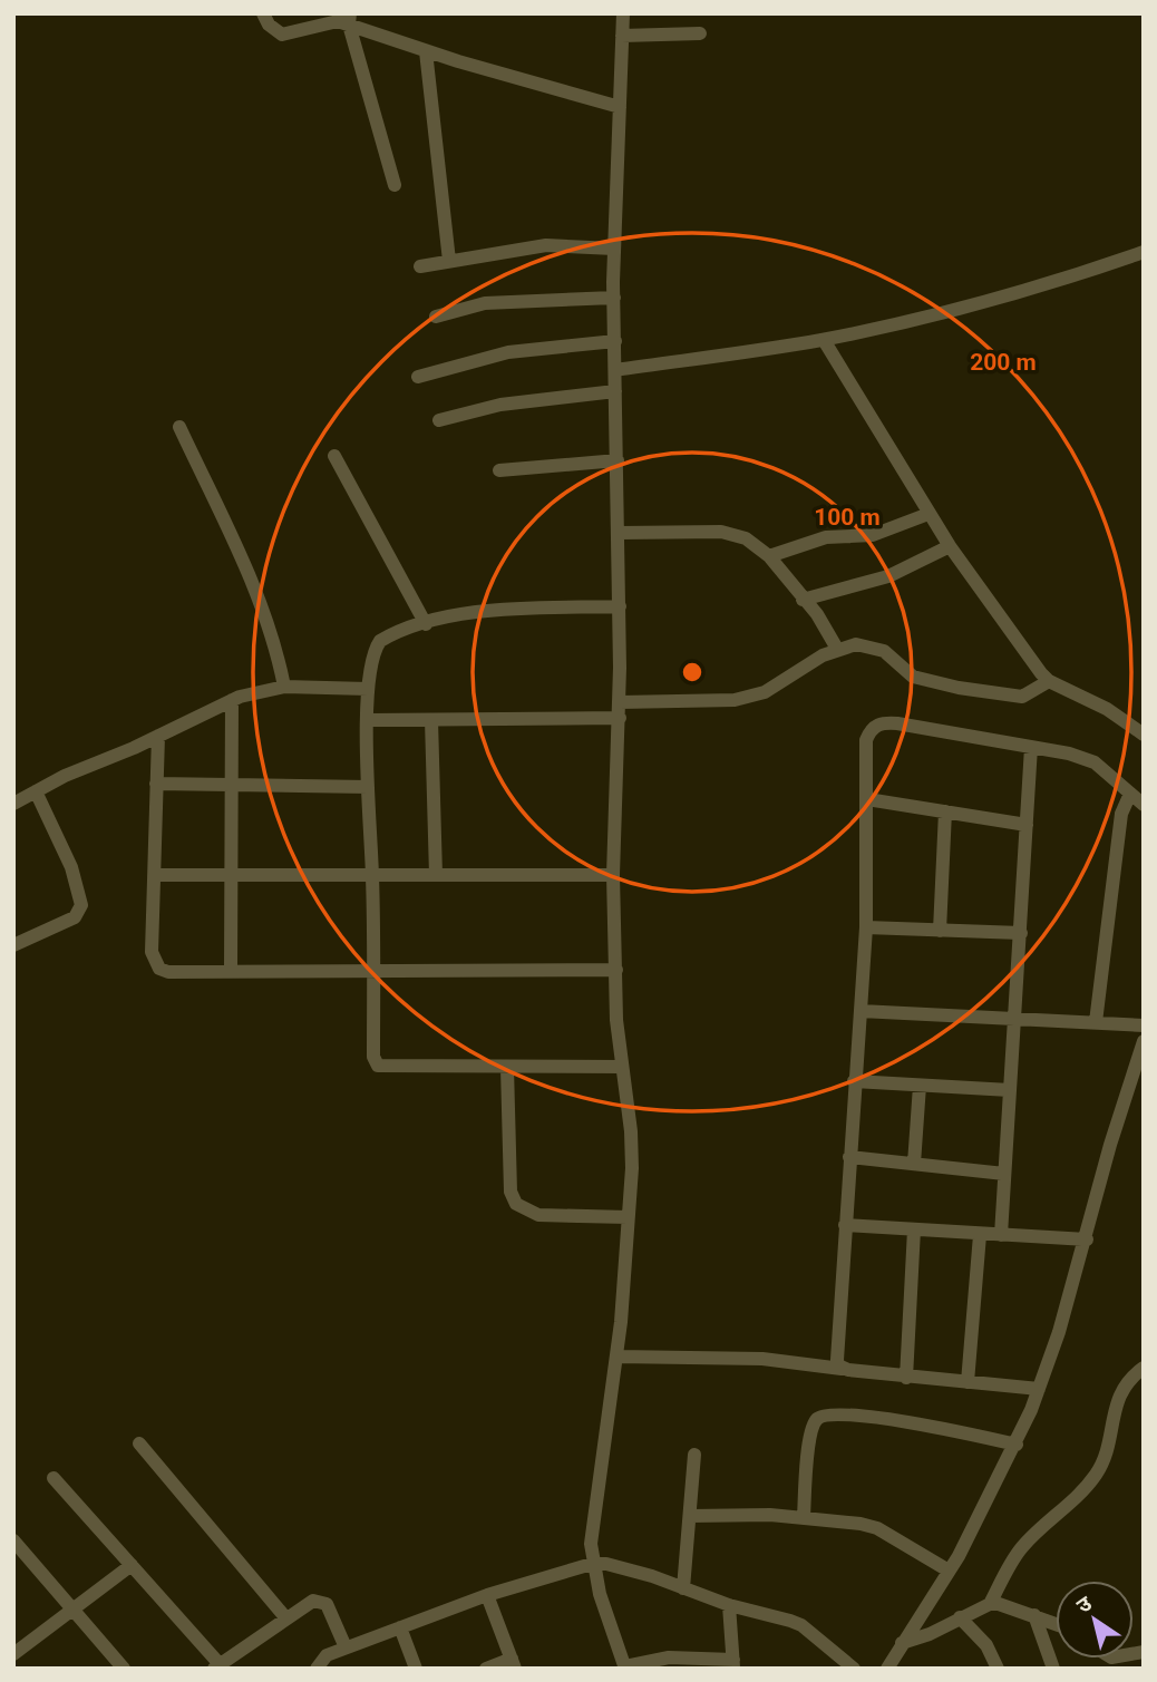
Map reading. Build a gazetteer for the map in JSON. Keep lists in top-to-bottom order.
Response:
{
  "north": "top left",
  "rings": ["200 m", "100 m"]
}
